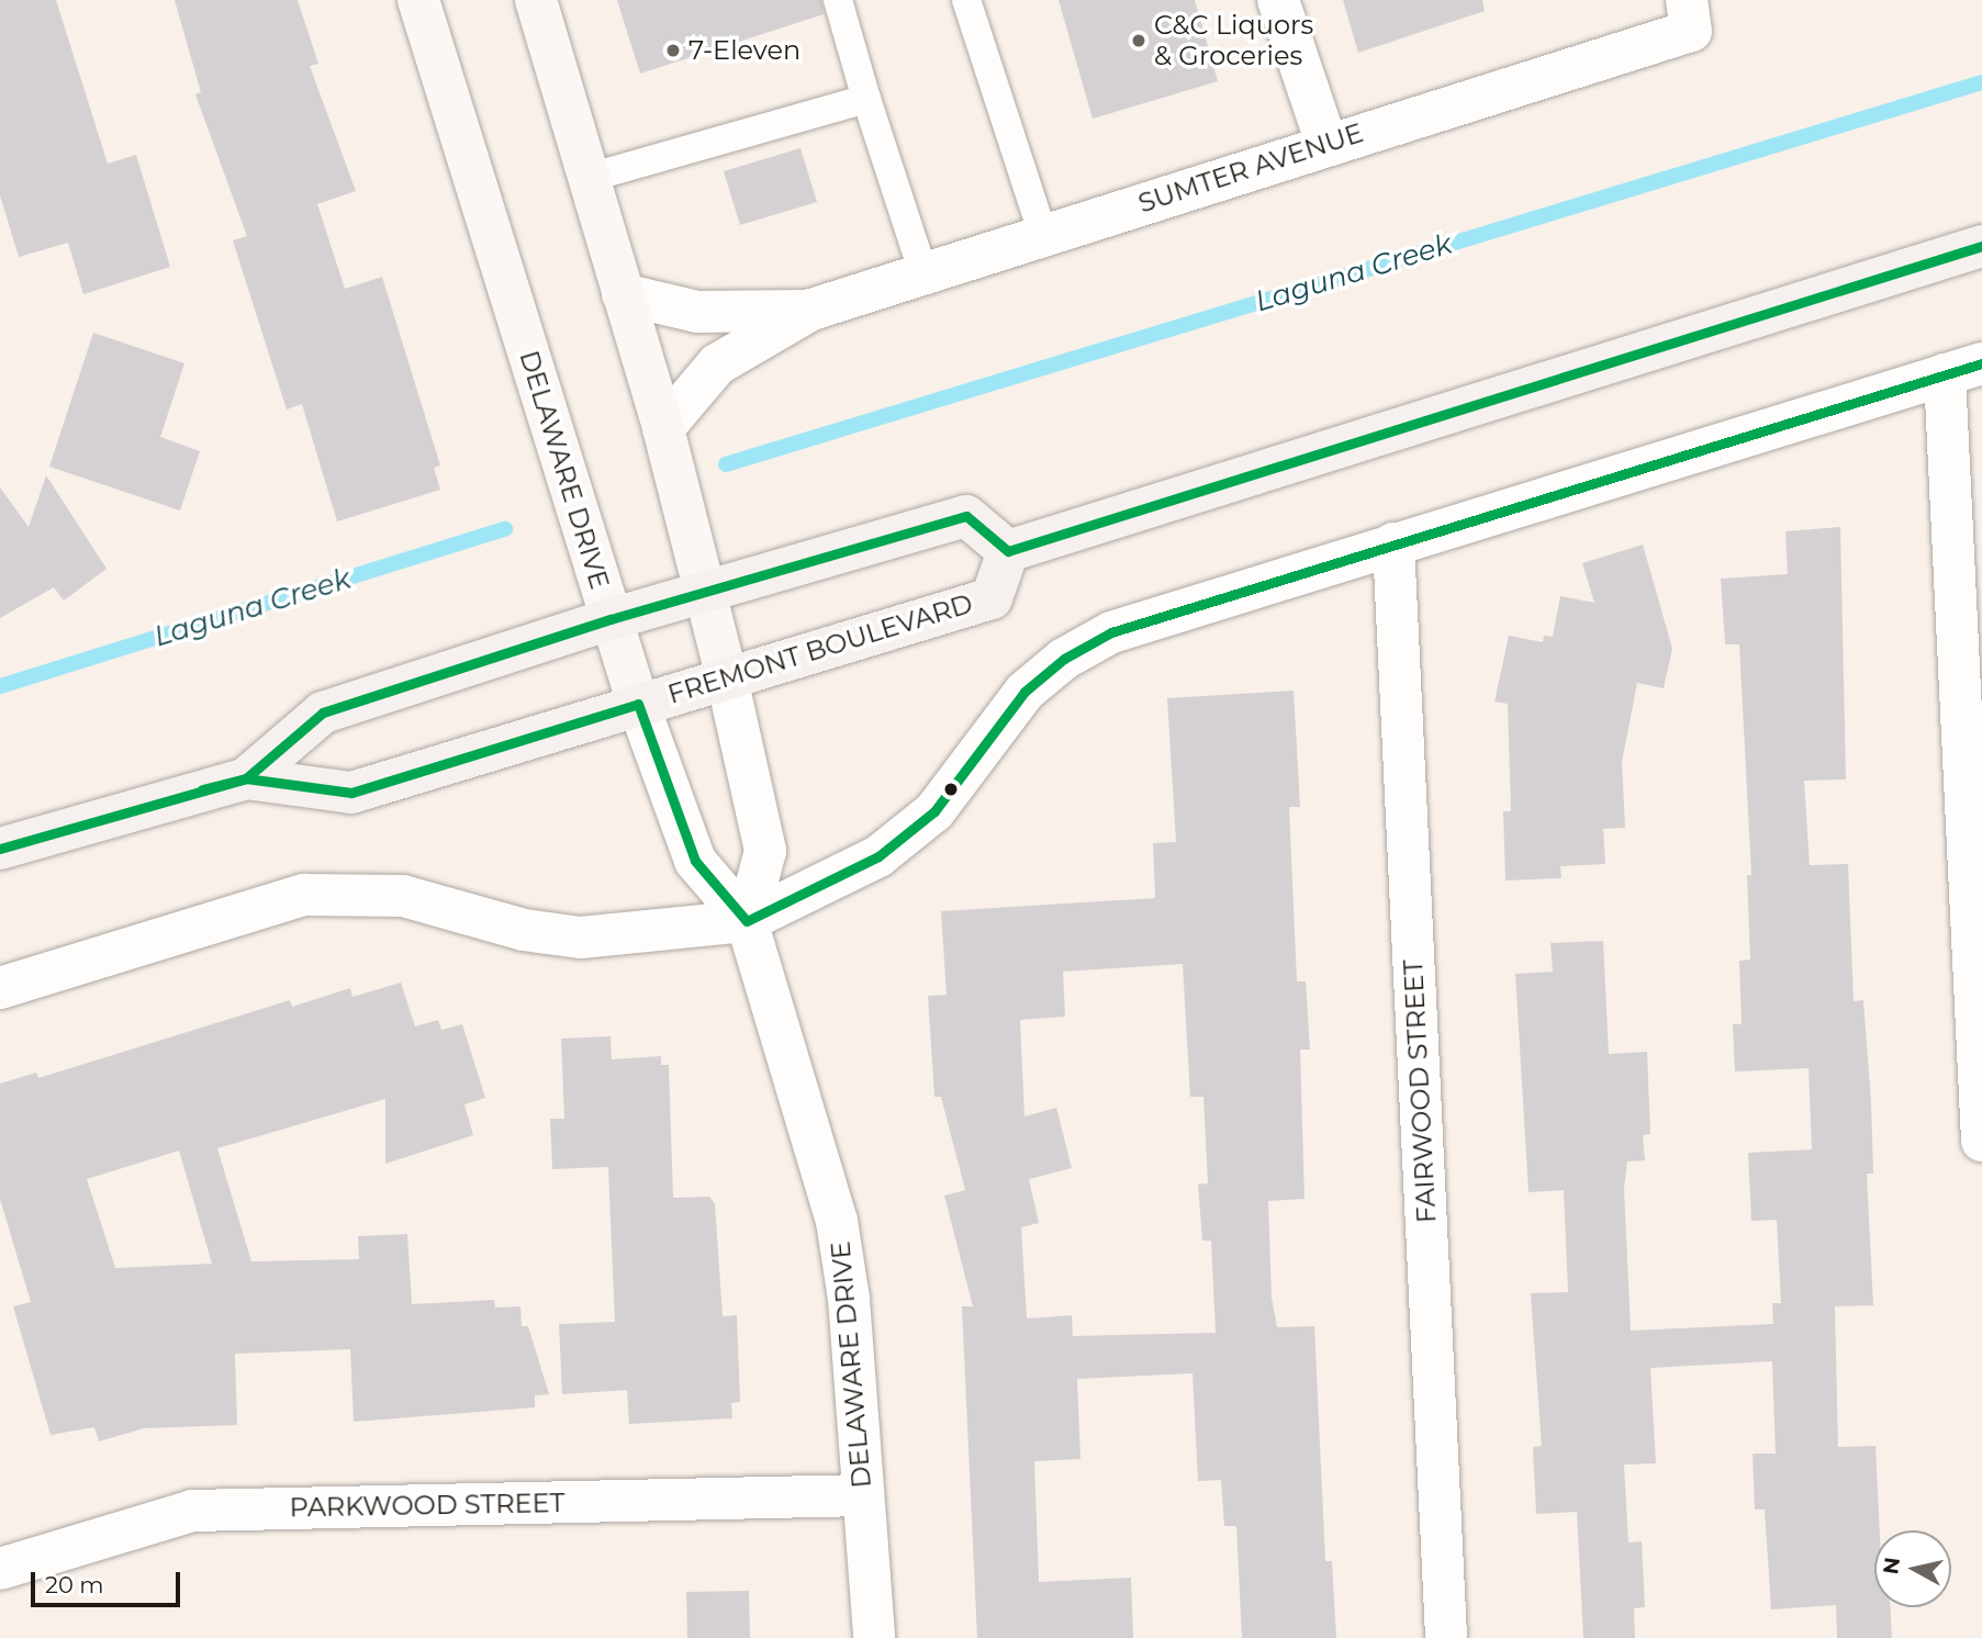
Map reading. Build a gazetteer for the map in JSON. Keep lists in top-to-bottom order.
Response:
{
  "streets": {
    "main road": ["FREMONT BOULEVARD"],
    "street": [
      "SUMTER AVENUE",
      "DELAWARE DRIVE",
      "FAIRWOOD STREET",
      "PARKWOOD STREET"
    ]
  },
  "crossings": [
    ["DELAWARE DRIVE", "FREMONT BOULEVARD"],
    ["DELAWARE DRIVE", "PARKWOOD STREET"]
  ],
  "water": ["Laguna Creek"],
  "places": ["C&C Liquors & Groceries", "7-Eleven"],
  "scale_bar": "20 m",
  "north": "left"
}
